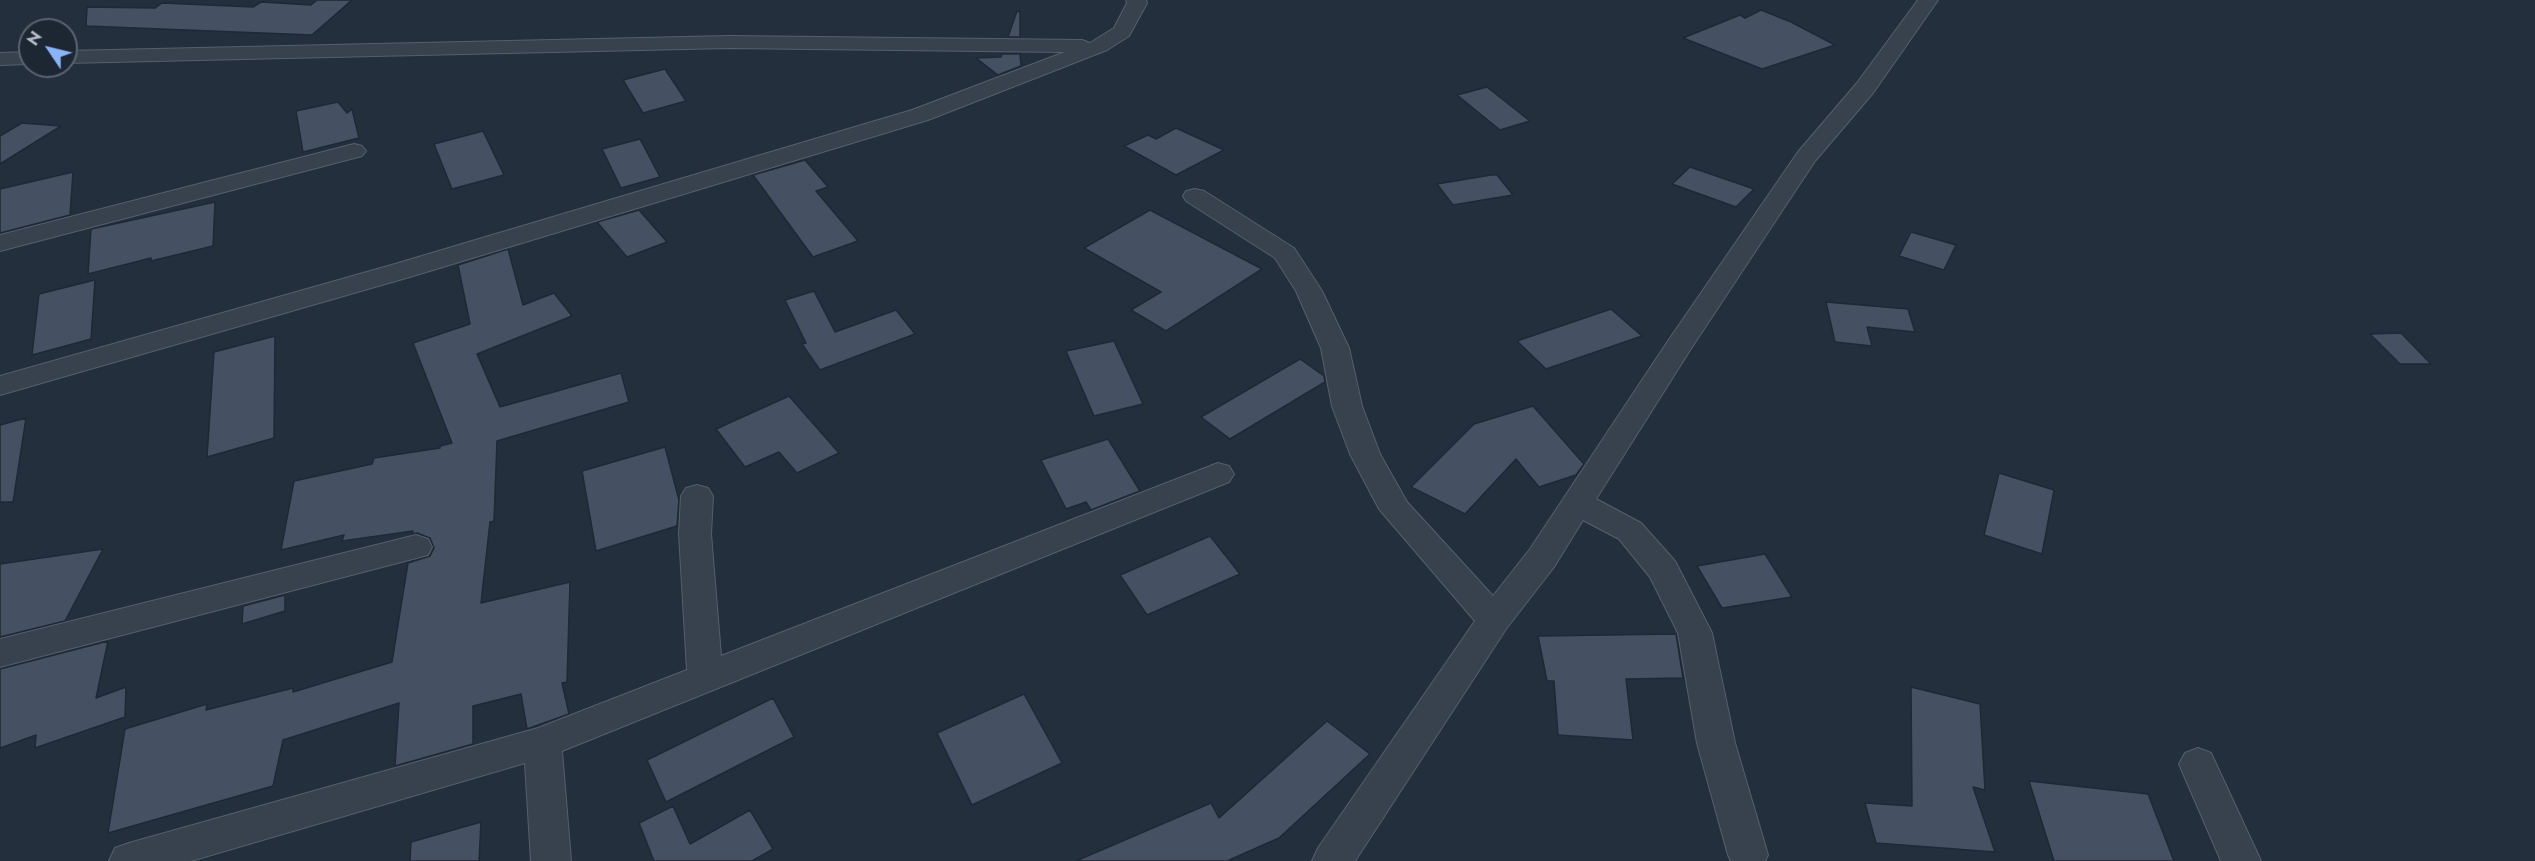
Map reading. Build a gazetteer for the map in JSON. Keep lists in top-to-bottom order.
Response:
{
  "north": "top left"
}
